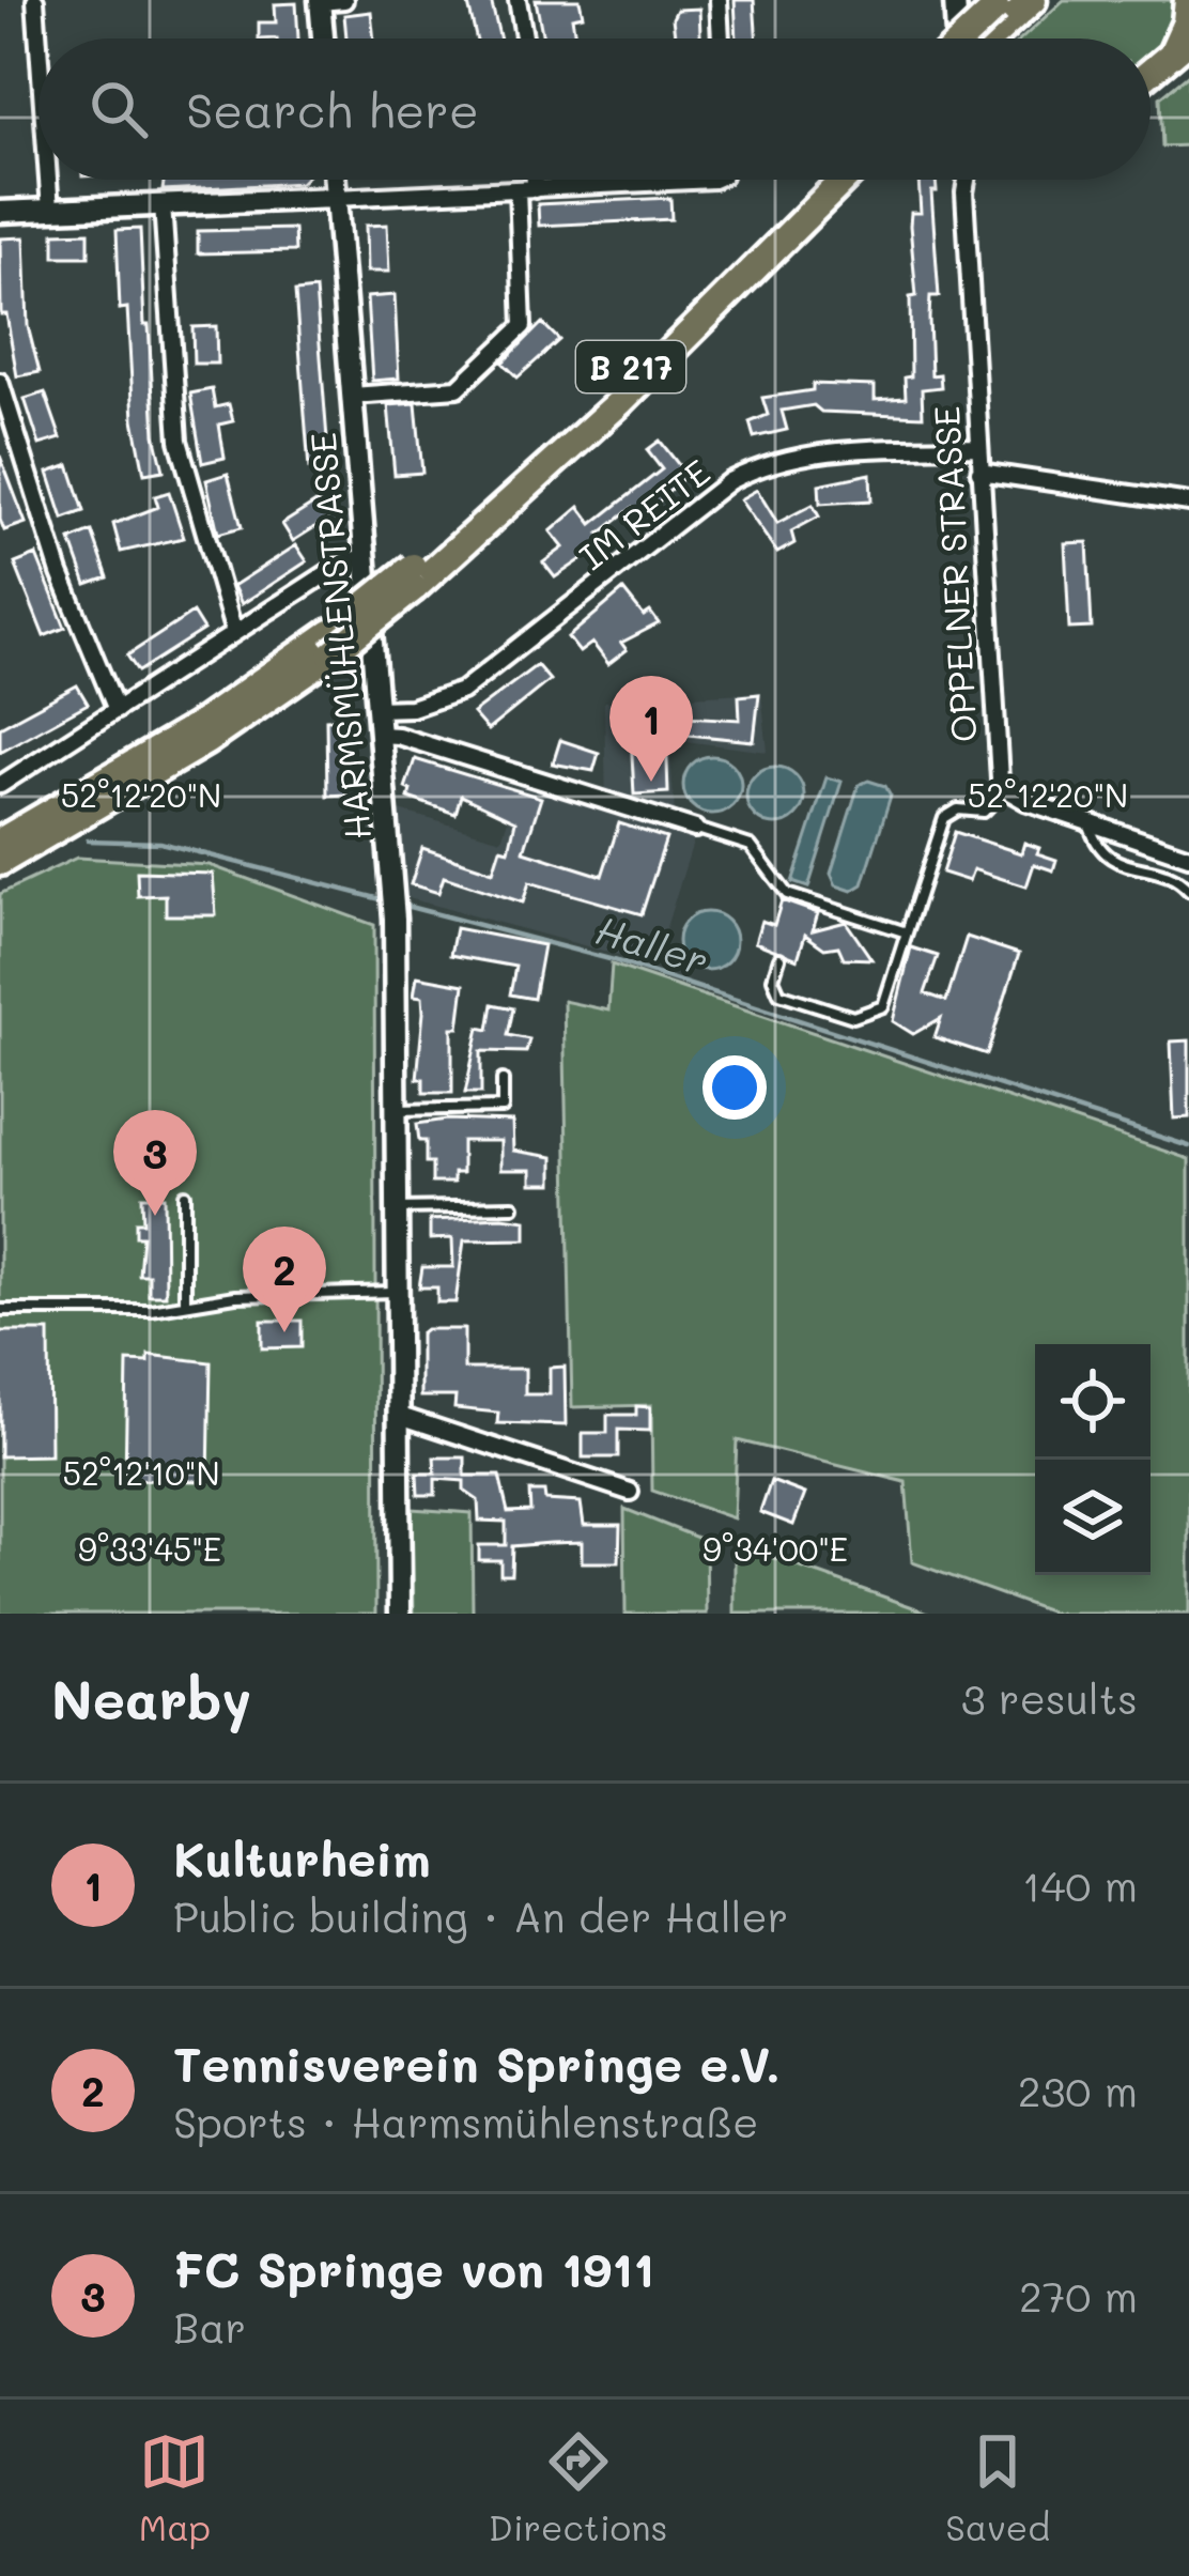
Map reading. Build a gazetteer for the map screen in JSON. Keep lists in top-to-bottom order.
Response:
{
  "streets": {
    "highway": ["B 217"],
    "street": ["IM REITE", "OPPELNER STRASSE", "HARMSMÜHLENSTRASSE"]
  },
  "crossings": [
    ["IM REITE", "OPPELNER STRASSE"],
    ["IM REITE", "HARMSMÜHLENSTRASSE"]
  ],
  "water": ["Haller"],
  "page": {
    "search": "Search here",
    "pins": ["1", "3", "2"],
    "heading": ["Nearby", "3 results"],
    "list": [
      {
        "mark": "1",
        "name": "Kulturheim",
        "note": "Public building · An der Haller",
        "value": "140 m"
      },
      {
        "mark": "2",
        "name": "Tennisverein Springe e.V.",
        "note": "Sports · Harmsmühlenstraße",
        "value": "230 m"
      },
      {
        "mark": "3",
        "name": "FC Springe von 1911",
        "note": "Bar",
        "value": "270 m"
      }
    ],
    "nav": ["Map", "Directions", "Saved"]
  },
  "coordinates": [
    "52°12'20\"N",
    "52°12'10\"N",
    "9°33'45\"E",
    "9°34'00\"E"
  ]
}
